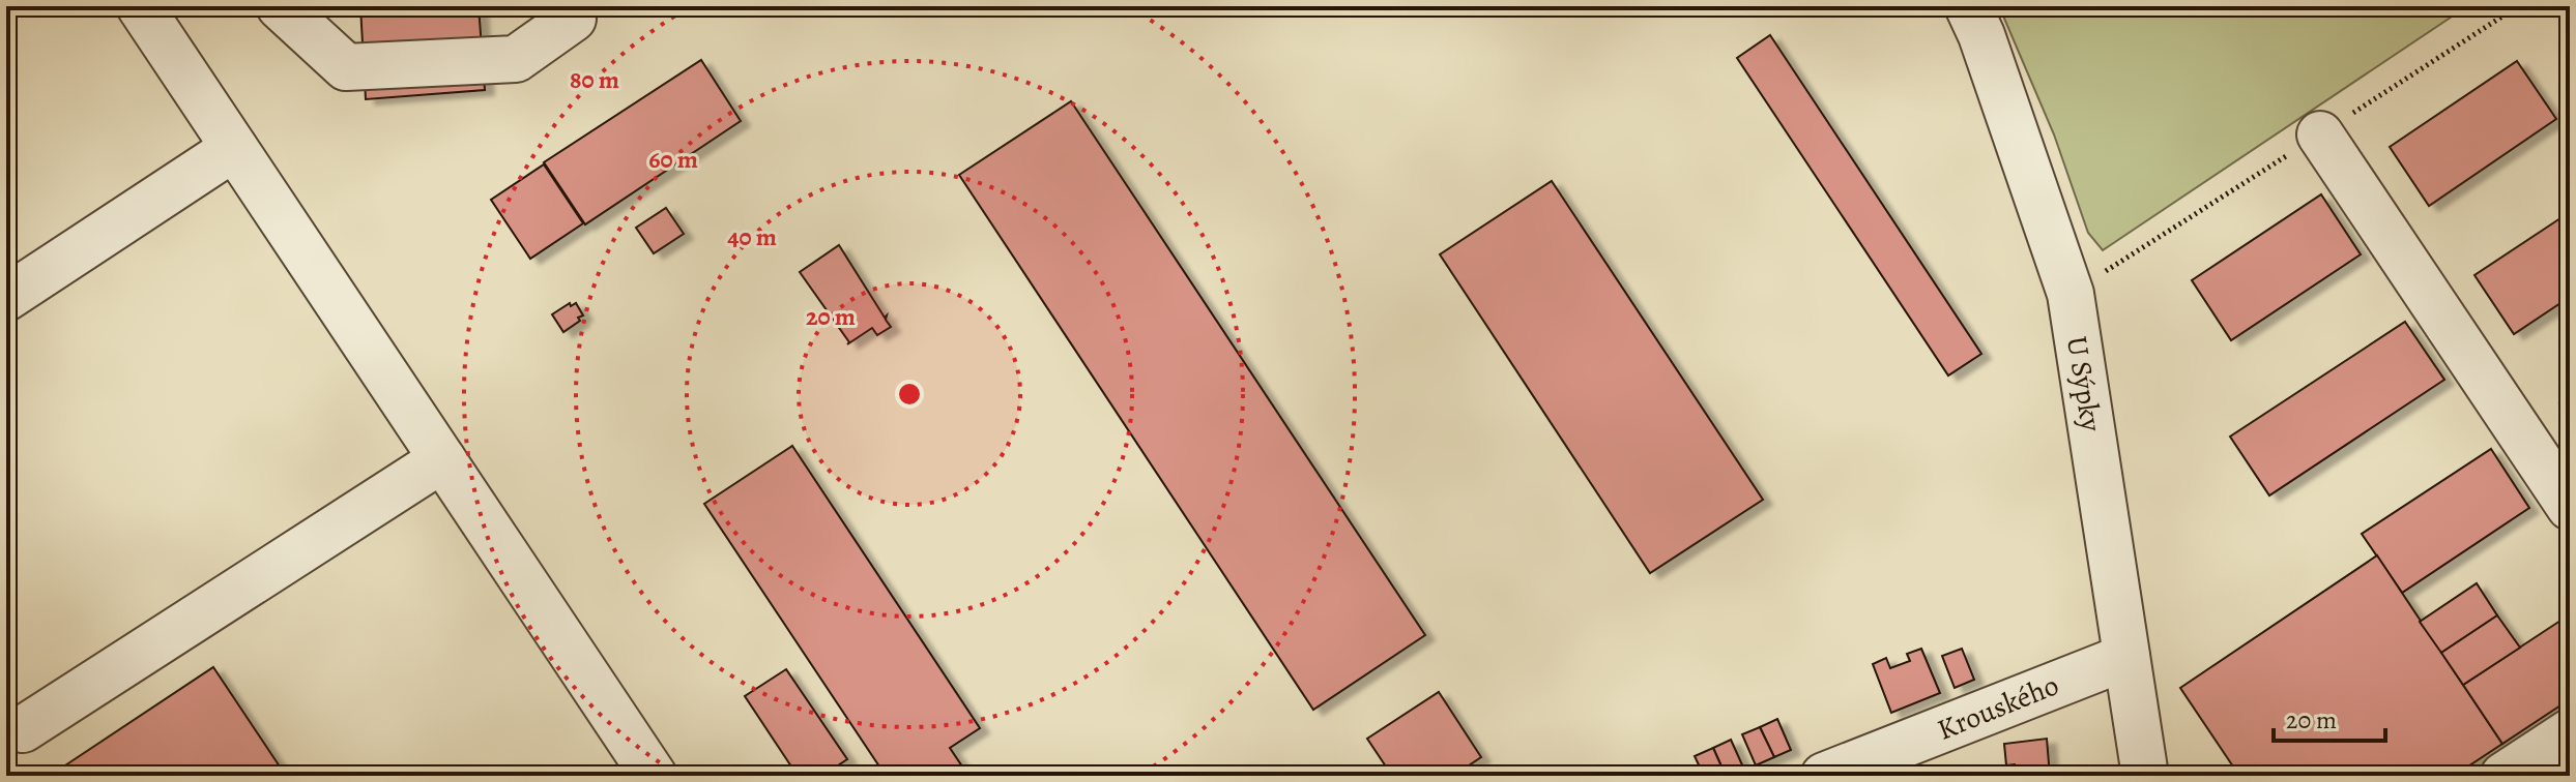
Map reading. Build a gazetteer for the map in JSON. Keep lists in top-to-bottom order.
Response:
{
  "streets": {
    "street": ["U Sýpky", "Krouského"]
  },
  "crossings": [
    ["U Sýpky", "Krouského"]
  ],
  "scale_bar": "20 m",
  "rings": [
    "80 m",
    "60 m",
    "40 m",
    "20 m"
  ]
}
